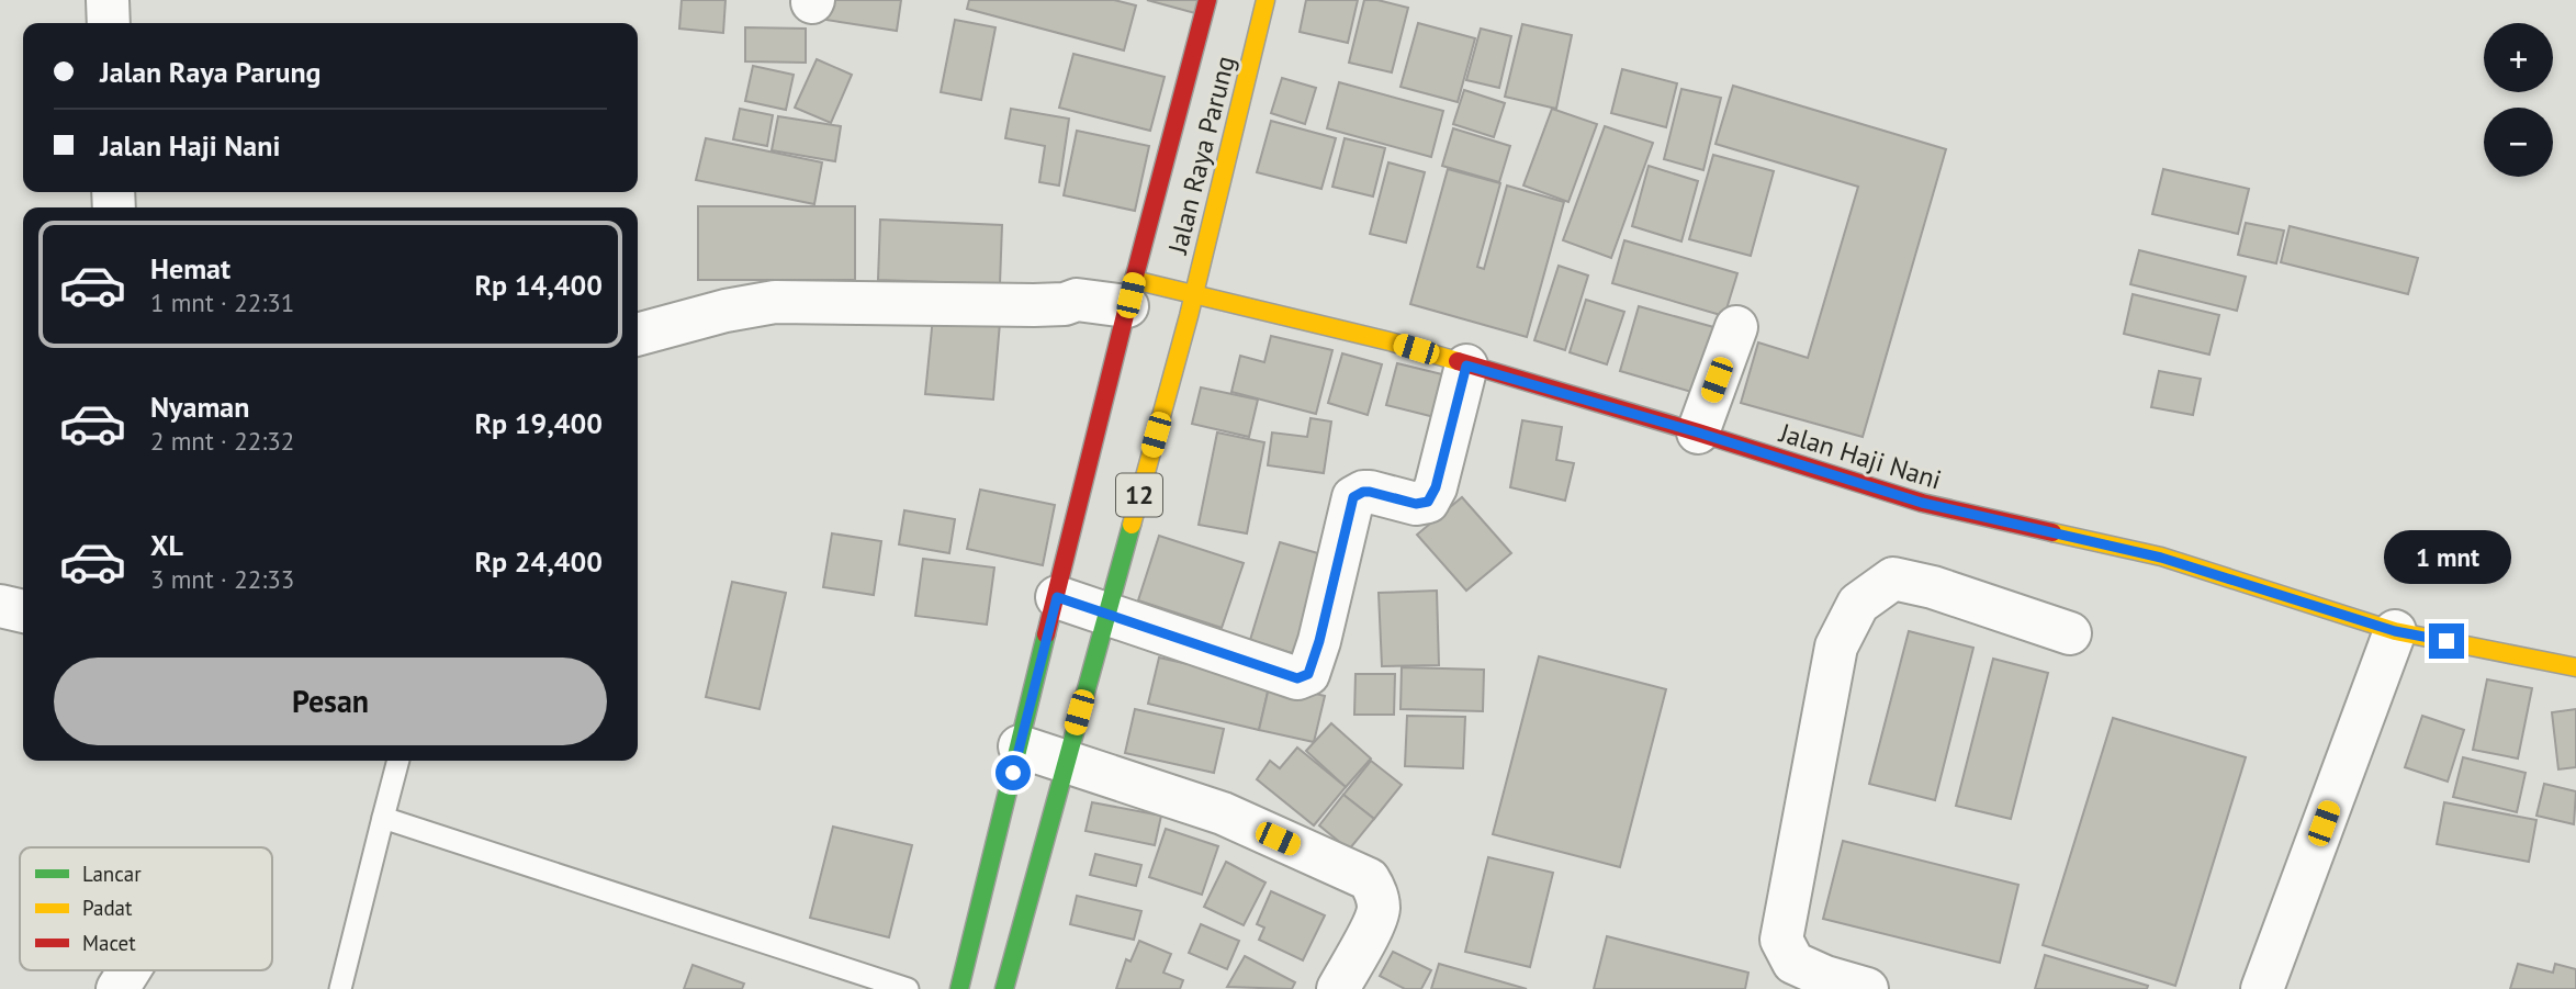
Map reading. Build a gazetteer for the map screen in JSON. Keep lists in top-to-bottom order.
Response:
{
  "streets": {
    "main road": ["Jalan Raya Parung", "Jalan Haji Nani", "12"]
  },
  "crossings": [
    ["Jalan Raya Parung", "Jalan Haji Nani"]
  ],
  "legend": ["Lancar", "Padat", "Macet"],
  "page": {
    "map_buttons": ["+", "−"],
    "banner": ["Jalan Raya Parung", "Jalan Haji Nani"],
    "list": [
      {
        "name": "Hemat",
        "note": "1 mnt · 22:31",
        "value": "Rp 14,400"
      },
      {
        "name": "Nyaman",
        "note": "2 mnt · 22:32",
        "value": "Rp 19,400"
      },
      {
        "name": "XL",
        "note": "3 mnt · 22:33",
        "value": "Rp 24,400"
      }
    ],
    "bubble": "1 mnt",
    "buttons": "Pesan"
  }
}
